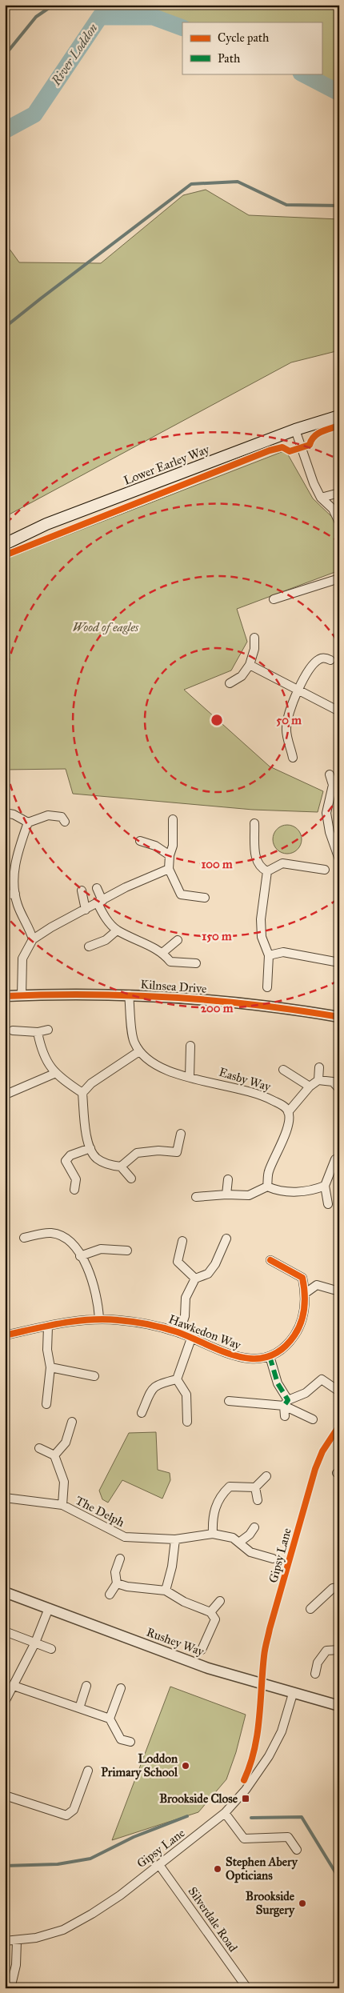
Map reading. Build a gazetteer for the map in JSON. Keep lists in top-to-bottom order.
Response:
{
  "streets": {
    "main road": ["Lower Earley Way"],
    "street": [
      "Kilnsea Drive",
      "Easby Way",
      "Hawkedon Way",
      "The Delph",
      "Gipsy Lane",
      "Rushey Way",
      "Silverdale Road"
    ]
  },
  "crossings": [
    ["Gipsy Lane", "Rushey Way"],
    ["Gipsy Lane", "Silverdale Road"]
  ],
  "water": ["River Loddon"],
  "parks": ["Wood of eagles"],
  "places": {
    "other": ["Loddon Primary School", "Stephen Abery Opticians", "Brookside Surgery"],
    "transit": ["Brookside Close"]
  },
  "legend": ["Cycle path", "Path"],
  "rings": [
    "50 m",
    "100 m",
    "150 m",
    "200 m"
  ]
}
